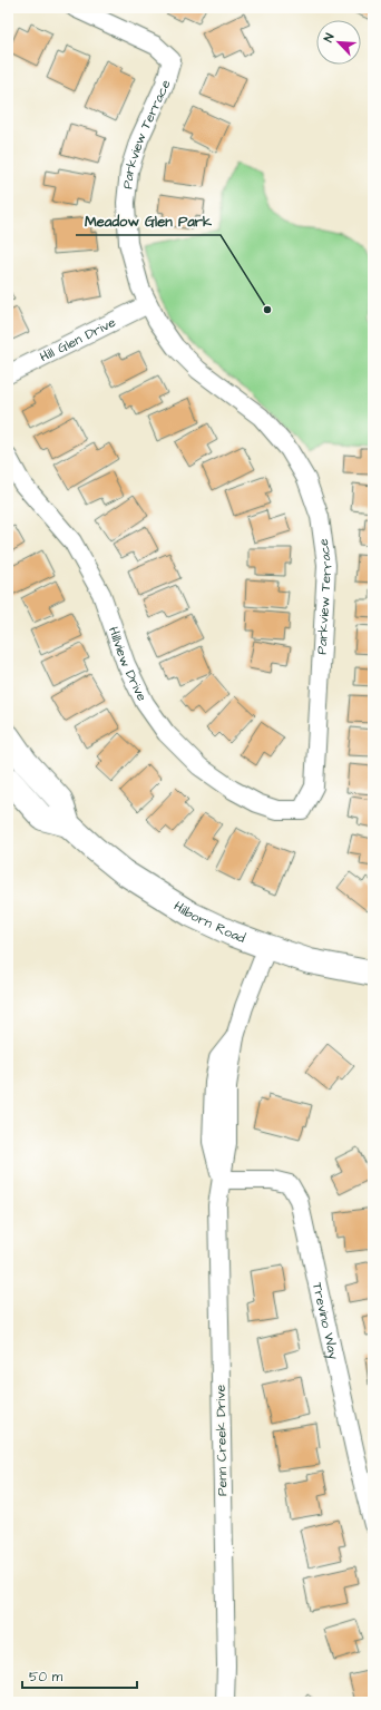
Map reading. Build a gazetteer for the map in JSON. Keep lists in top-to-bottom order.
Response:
{
  "streets": {
    "street": [
      "Parkview Terrace",
      "Hill Glen Drive",
      "Hillview Drive",
      "Hilborn Road",
      "Trevino Way",
      "Penn Creek Drive"
    ]
  },
  "crossings": [
    ["Parkview Terrace", "Hill Glen Drive"],
    ["Parkview Terrace", "Hillview Drive"],
    ["Hilborn Road", "Penn Creek Drive"],
    ["Trevino Way", "Penn Creek Drive"]
  ],
  "places": ["Meadow Glen Park"],
  "scale_bar": "50 m",
  "north": "top left"
}
